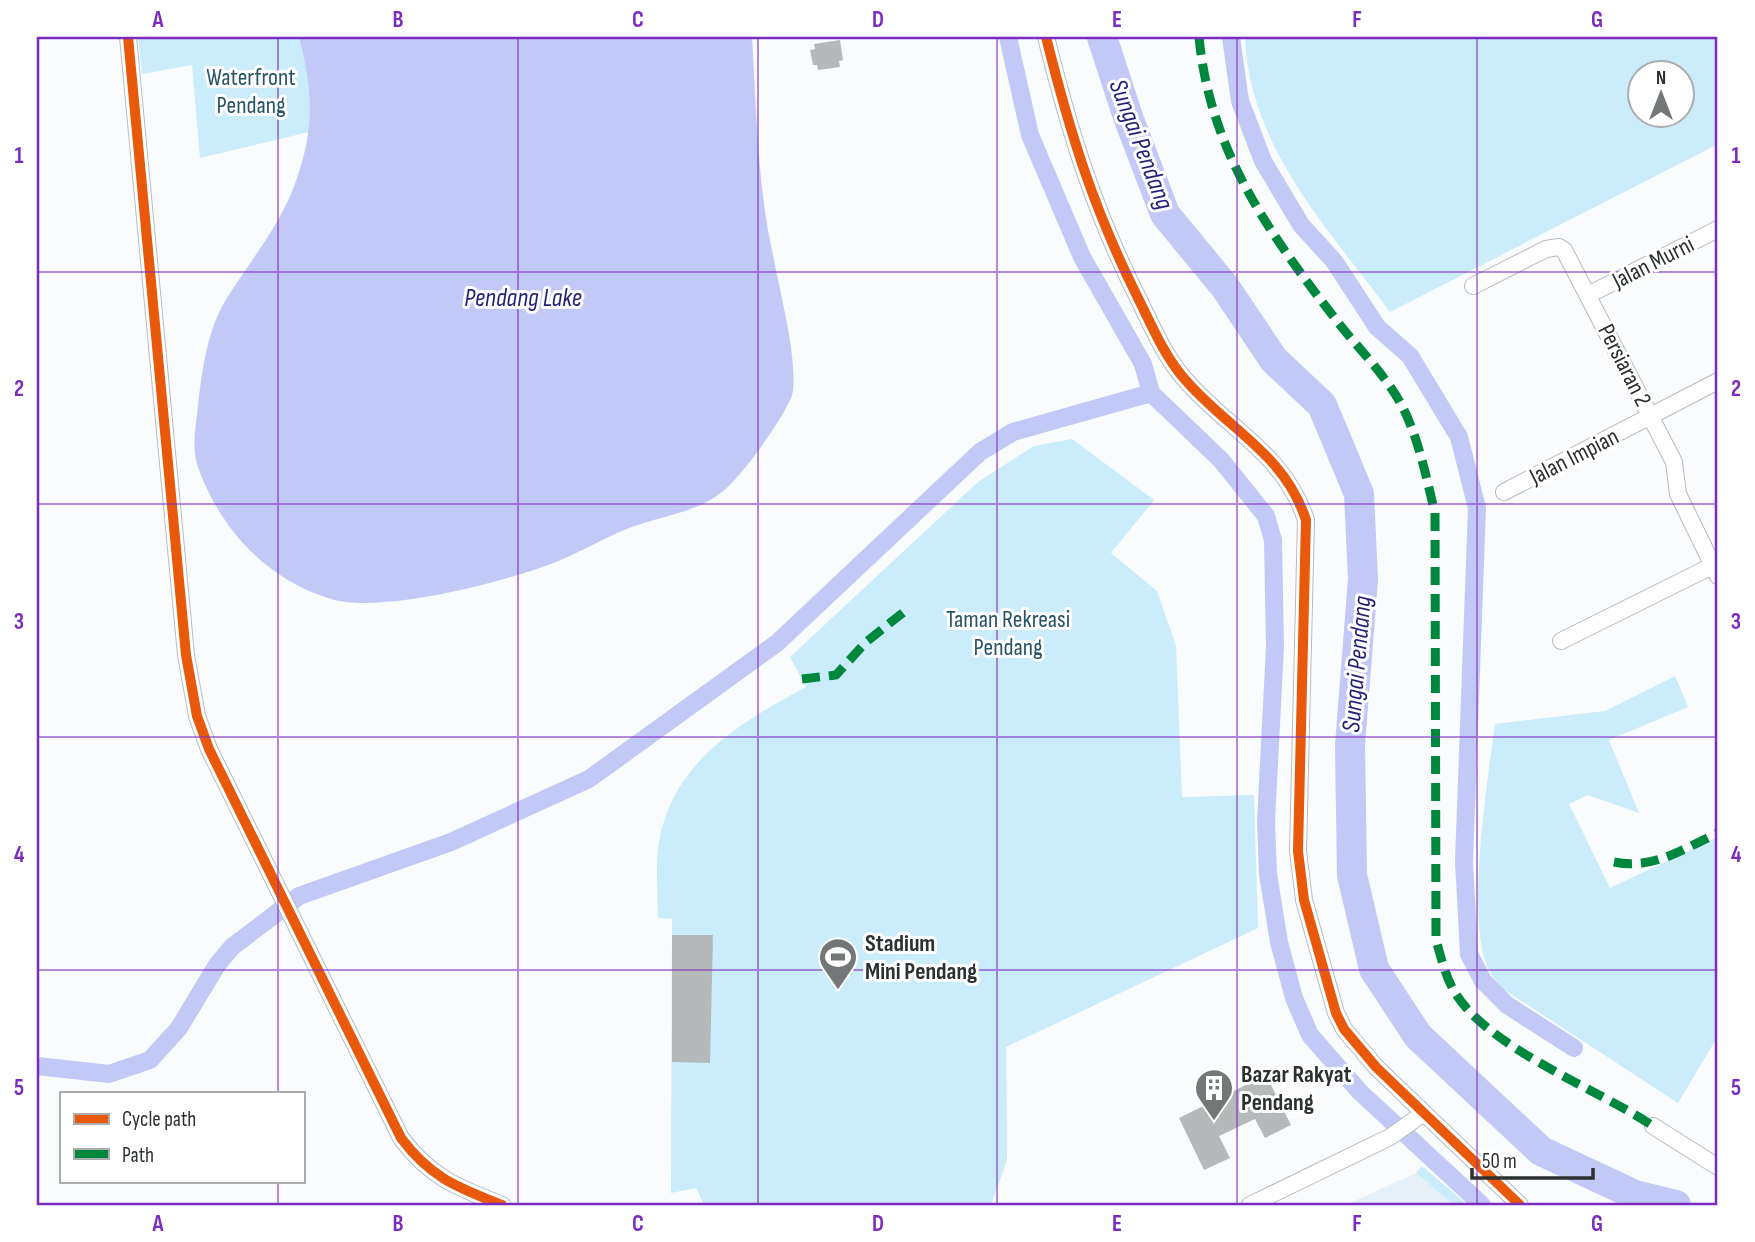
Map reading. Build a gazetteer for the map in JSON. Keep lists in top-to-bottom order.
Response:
{
  "streets": {
    "street": ["Jalan Murni", "Persiaran 2", "Jalan Impian"]
  },
  "crossings": [
    ["Jalan Murni", "Persiaran 2"],
    ["Persiaran 2", "Jalan Impian"]
  ],
  "water": ["Sungai Pendang", "Pendang Lake"],
  "parks": ["Waterfront Pendang", "Taman Rekreasi Pendang"],
  "places": {
    "sports": ["Stadium Mini Pendang"],
    "building": ["Bazar Rakyat Pendang"]
  },
  "legend": ["Cycle path", "Path"],
  "scale_bar": "50 m",
  "north": "top",
  "grid": {
    "columns": [
      "A",
      "B",
      "C",
      "D",
      "E",
      "F",
      "G"
    ],
    "rows": [
      "1",
      "2",
      "3",
      "4",
      "5"
    ]
  }
}
